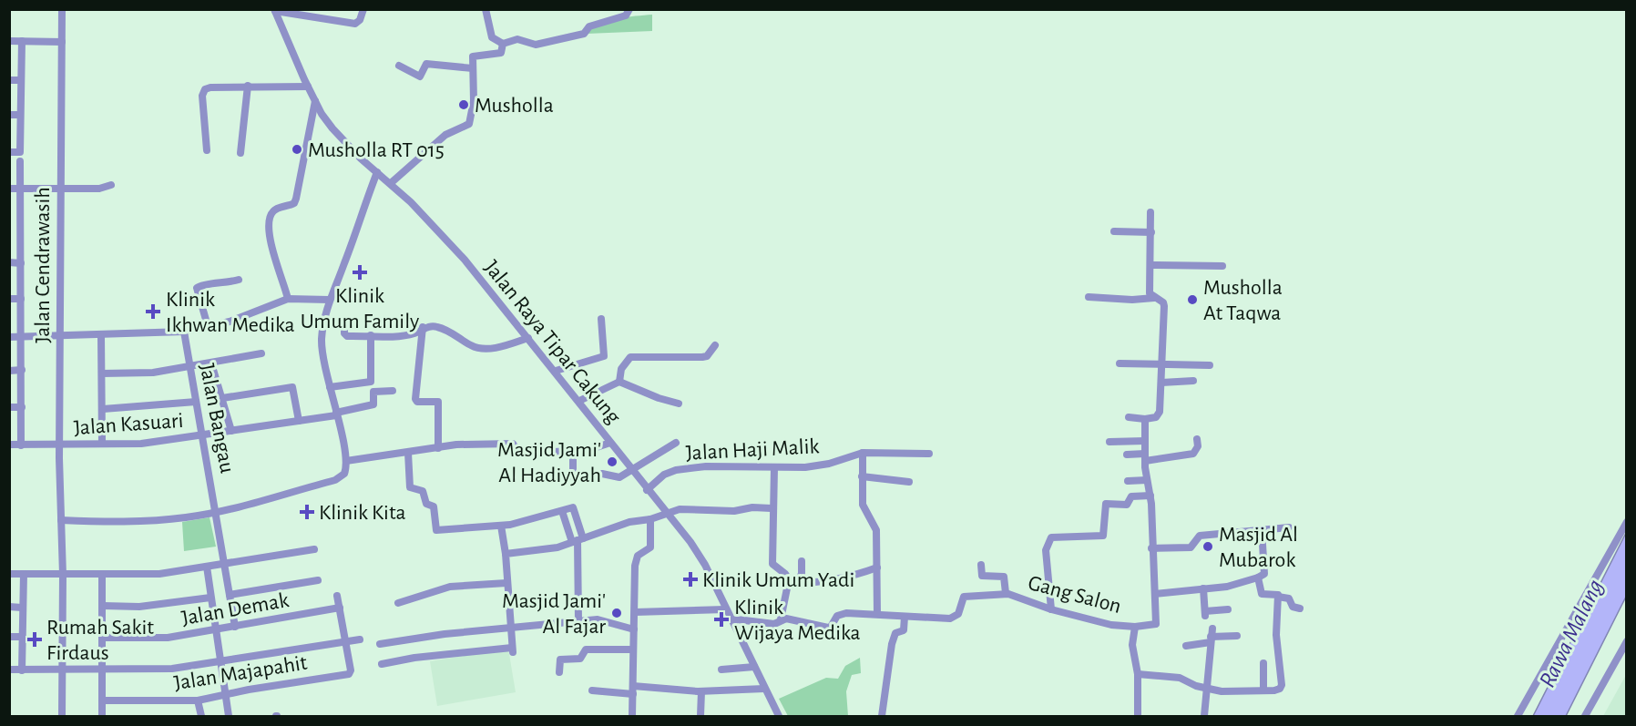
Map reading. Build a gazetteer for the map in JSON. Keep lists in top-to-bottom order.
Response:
{
  "streets": {
    "street": [
      "Jalan Cendrawasih",
      "Jalan Raya Tipar Cakung",
      "Jalan Bangau",
      "Jalan Kasuari",
      "Jalan Haji Malik",
      "Gang Salon",
      "Jalan Demak",
      "Jalan Majapahit"
    ]
  },
  "crossings": [
    ["Jalan Cendrawasih", "Jalan Kasuari"],
    ["Jalan Raya Tipar Cakung", "Jalan Haji Malik"],
    ["Jalan Raya Tipar Cakung", "Gang Salon"],
    ["Jalan Bangau", "Jalan Kasuari"],
    ["Jalan Bangau", "Jalan Demak"]
  ],
  "water": ["Rawa Malang"],
  "places": {
    "other": [
      "Musholla",
      "Musholla RT 015",
      "Musholla At Taqwa",
      "Masjid Jami' Al Hadiyyah",
      "Masjid Al Mubarok",
      "Masjid Jami' Al Fajar"
    ],
    "health": [
      "Klinik Umum Family",
      "Klinik Ikhwan Medika",
      "Klinik Kita",
      "Klinik Umum Yadi",
      "Klinik Wijaya Medika",
      "Rumah Sakit Firdaus"
    ]
  }
}
